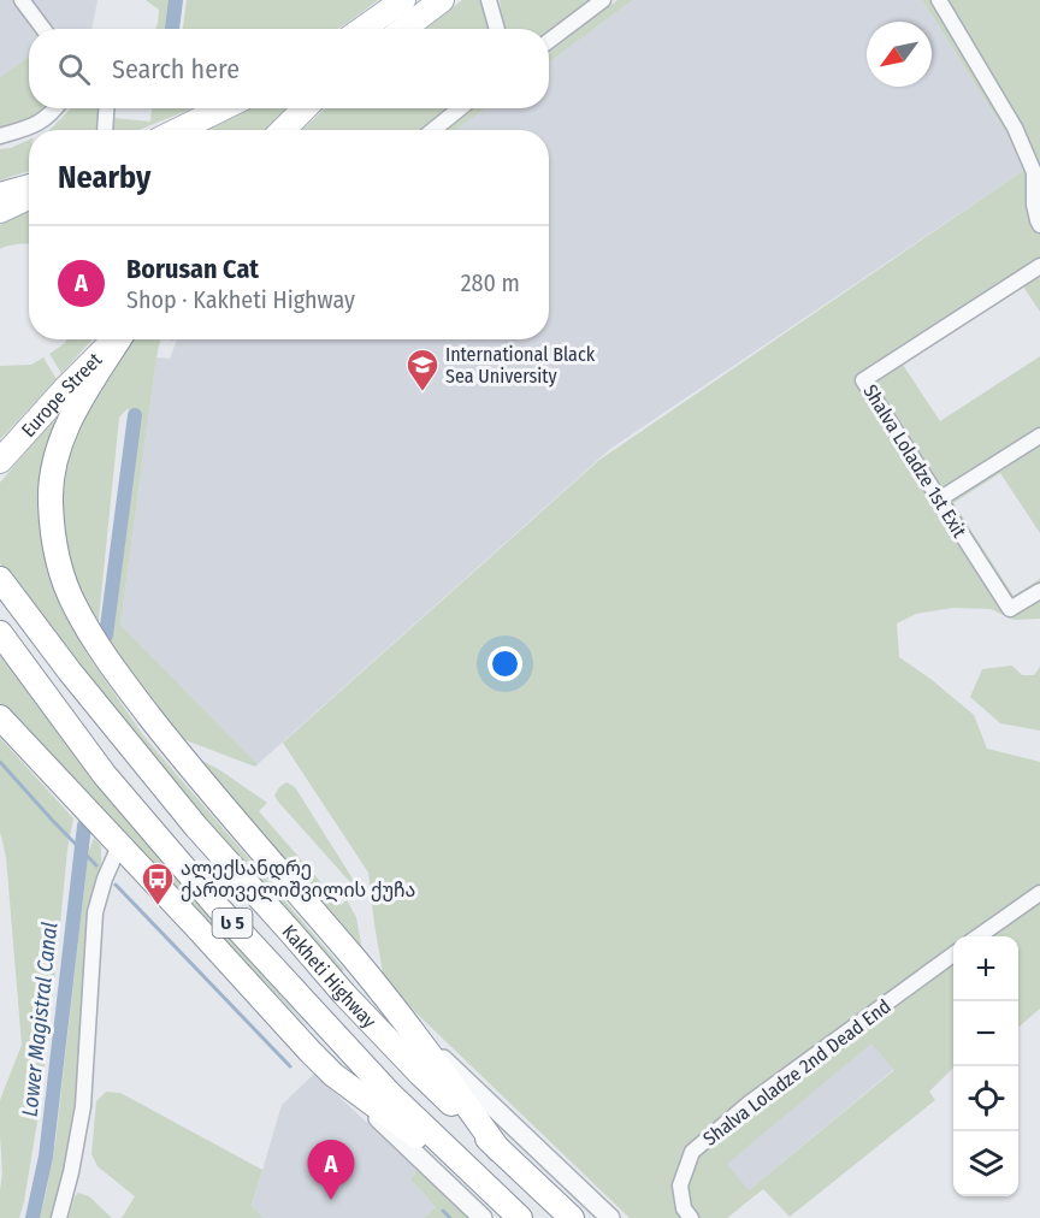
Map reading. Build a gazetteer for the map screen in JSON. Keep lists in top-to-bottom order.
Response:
{
  "streets": {
    "main road": ["Europe Street", "ს 5", "Kakheti Highway"],
    "street": ["Shalva Loladze 1st Exit", "Shalva Loladze 2nd Dead End"]
  },
  "water": ["Lower Magistral Canal"],
  "places": {
    "school or university": ["International Black Sea University"],
    "bus stop": ["ალექსანდრე ქართველიშვილის ქუჩა"]
  },
  "north": "bottom left",
  "page": {
    "search": "Search here",
    "heading": "Nearby",
    "list": [
      {
        "mark": "A",
        "name": "Borusan Cat",
        "note": "Shop · Kakheti Highway",
        "value": "280 m"
      }
    ],
    "map_buttons": ["+", "−"],
    "pins": "A"
  }
}
